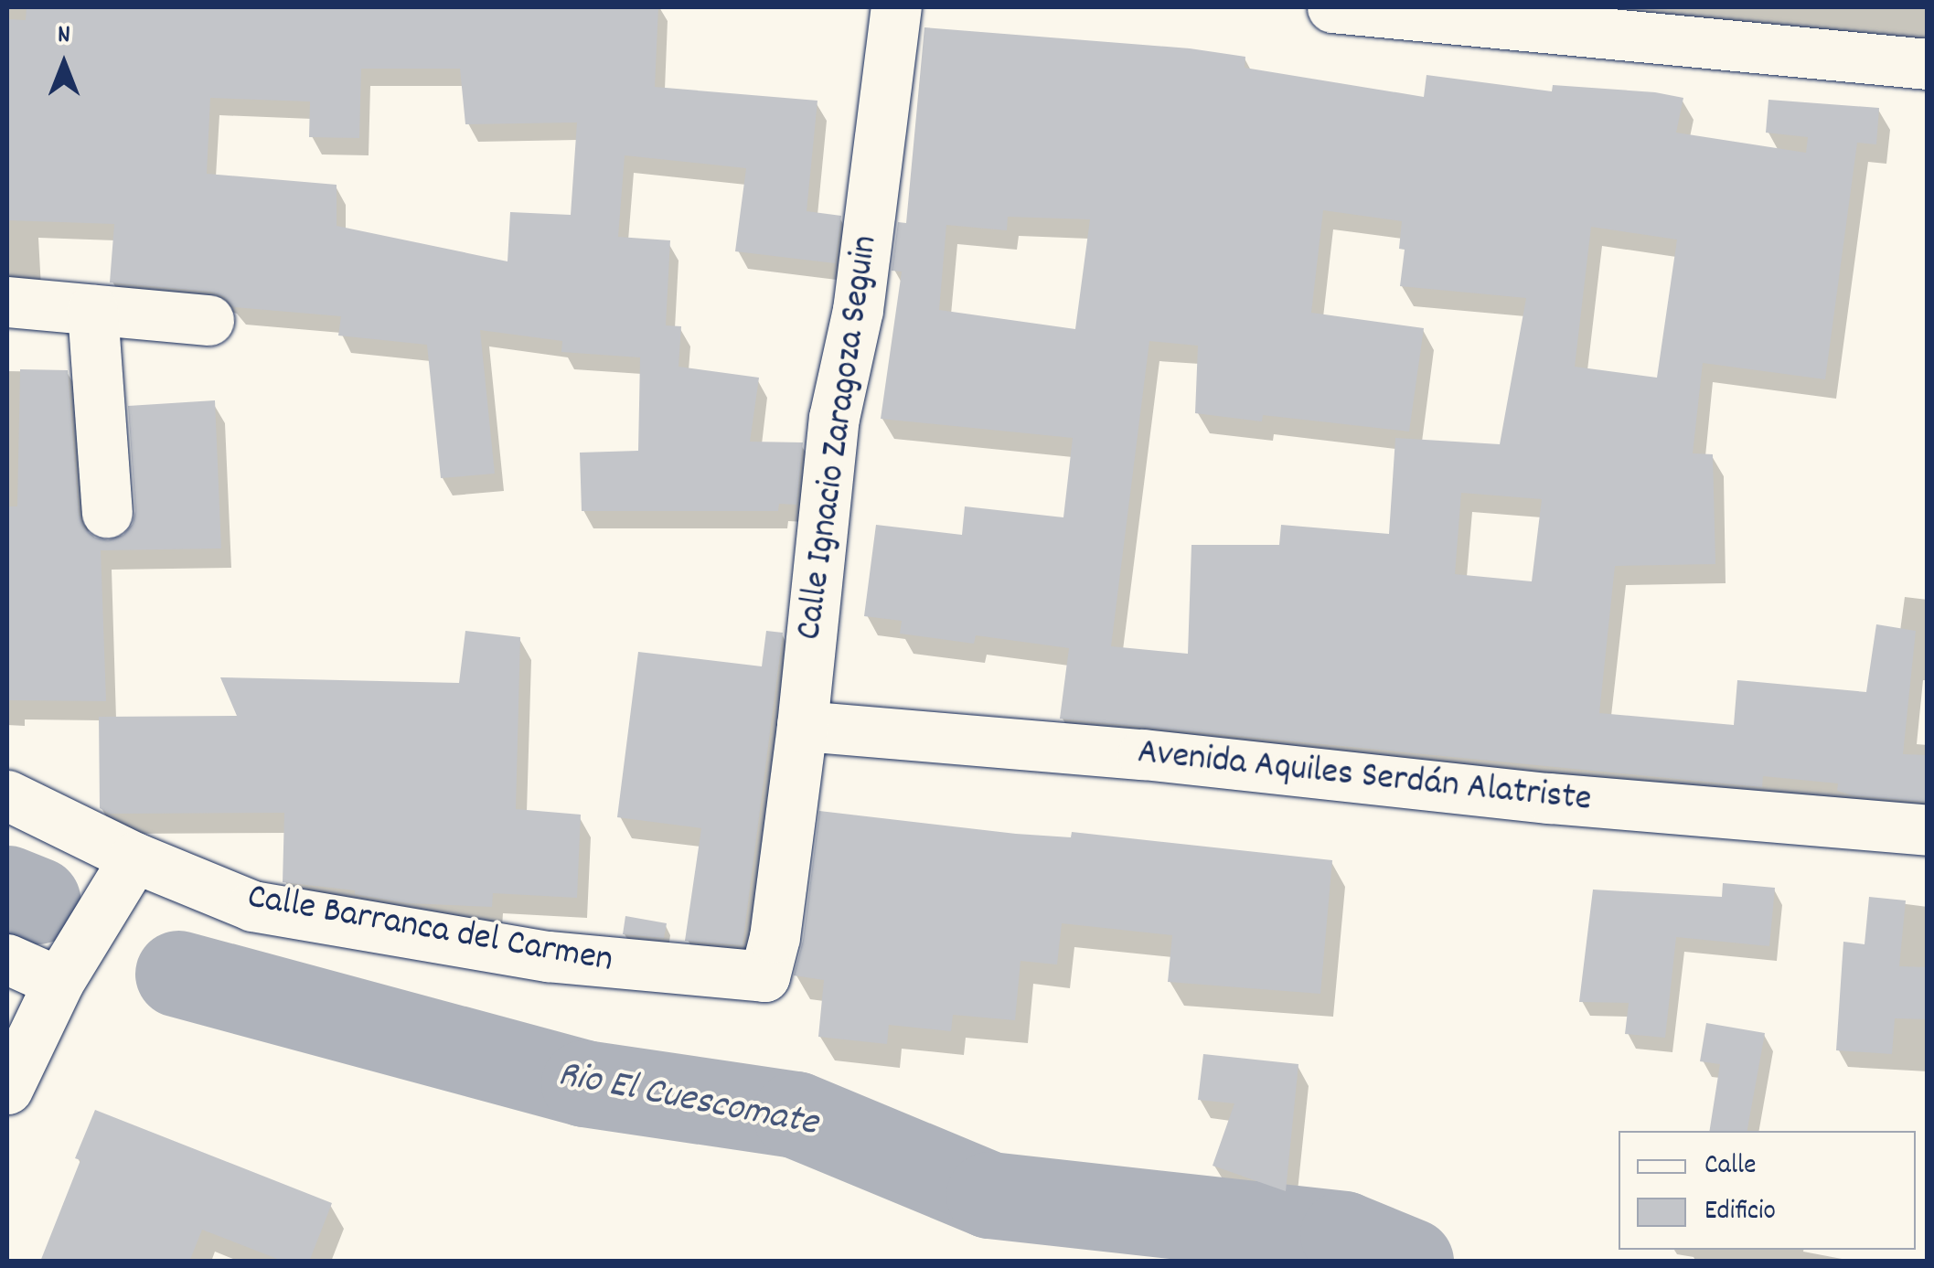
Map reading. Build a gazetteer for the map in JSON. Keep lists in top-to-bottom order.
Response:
{
  "streets": {
    "street": ["Calle Ignacio Zaragoza Seguin", "Avenida Aquiles Serdán Alatriste", "Calle Barranca del Carmen"]
  },
  "crossings": [
    ["Calle Ignacio Zaragoza Seguin", "Avenida Aquiles Serdán Alatriste"],
    ["Calle Ignacio Zaragoza Seguin", "Calle Barranca del Carmen"]
  ],
  "water": ["Rio El Cuescomate"],
  "legend": ["Calle", "Edificio"],
  "north": "top"
}
